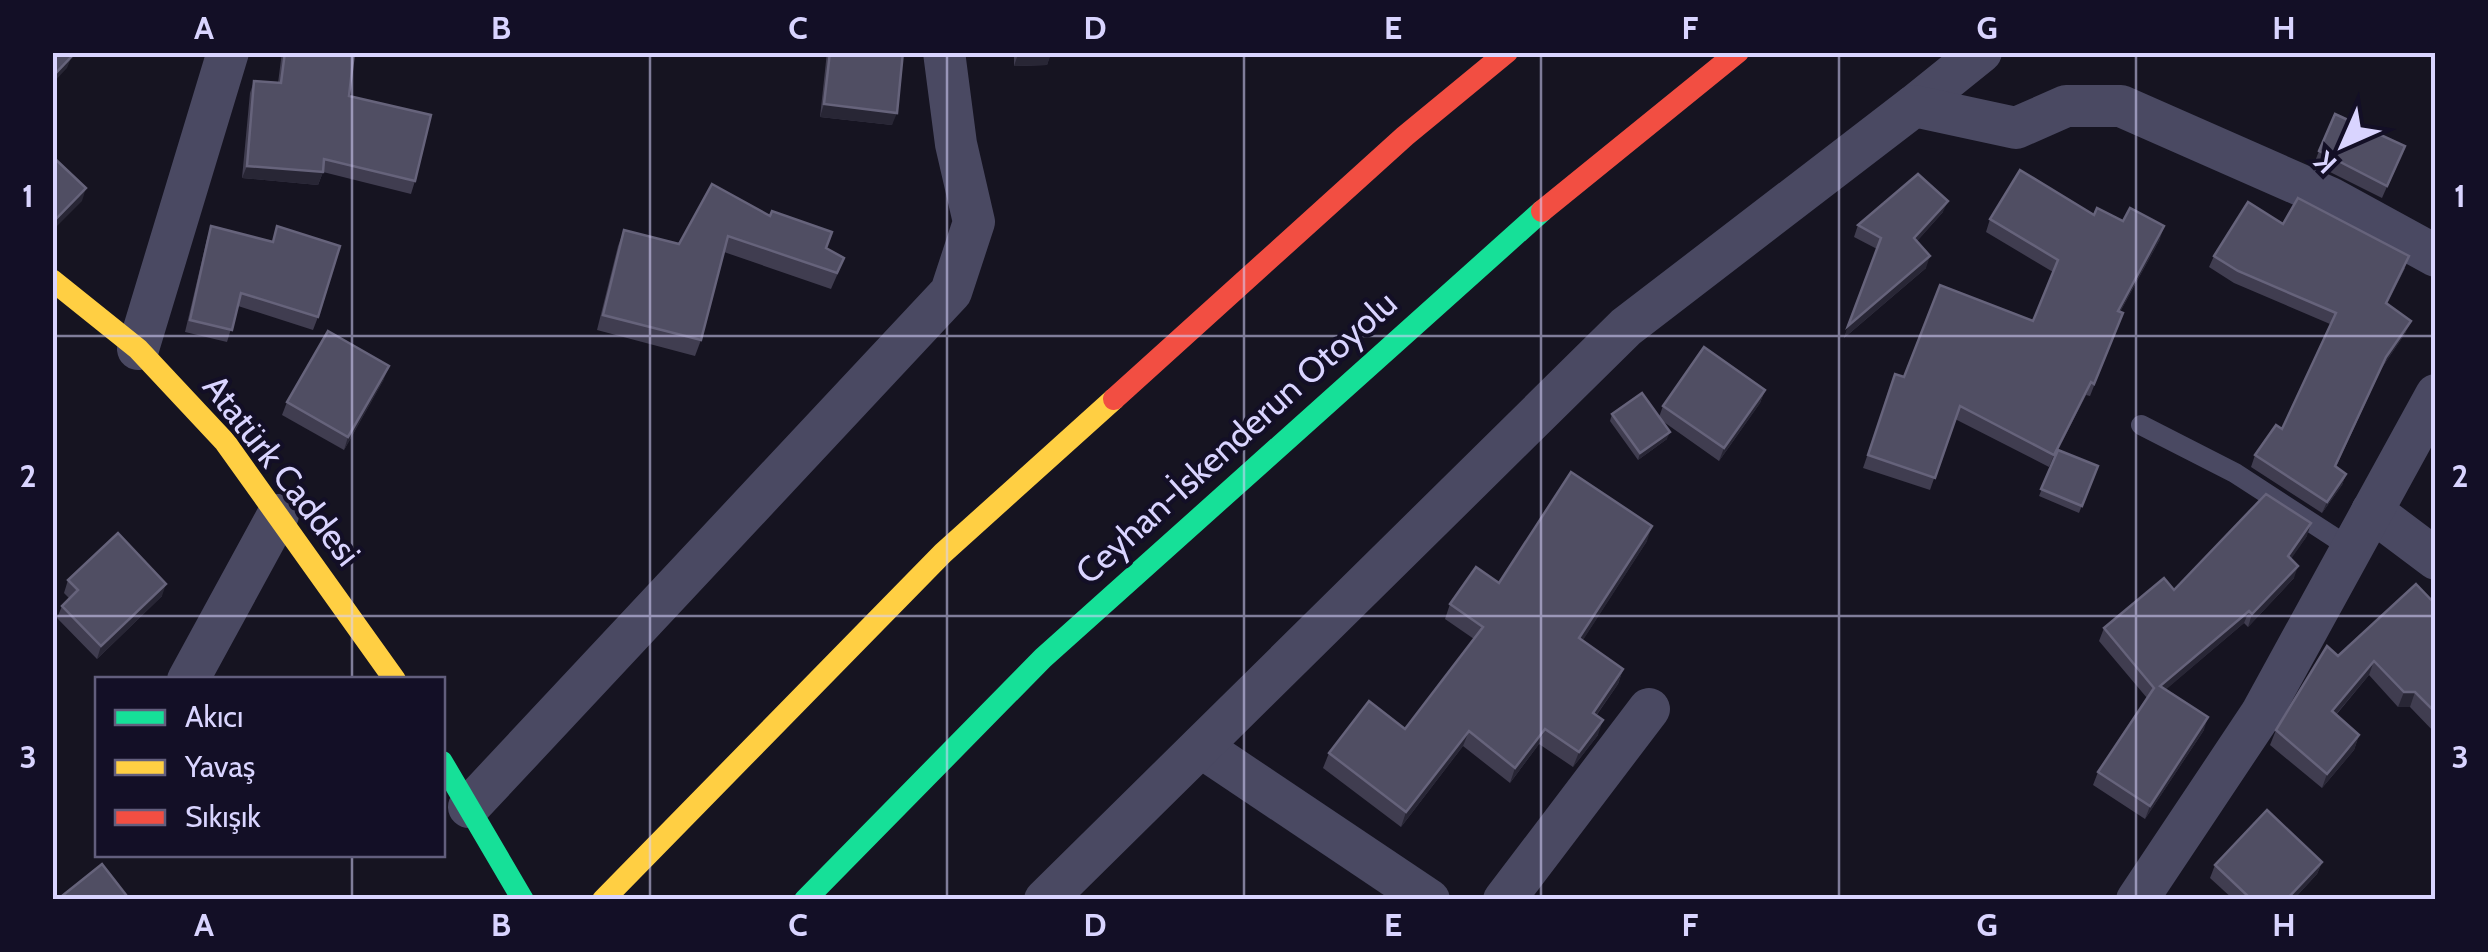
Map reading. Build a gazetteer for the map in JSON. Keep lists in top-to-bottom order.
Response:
{
  "streets": {
    "main road": ["Ceyhan-İskenderun Otoyolu", "Atatürk Caddesi"]
  },
  "legend": ["Akıcı", "Yavaş", "Sıkışık"],
  "north": "bottom left",
  "grid": {
    "columns": [
      "A",
      "B",
      "C",
      "D",
      "E",
      "F",
      "G",
      "H"
    ],
    "rows": ["1", "2", "3"]
  }
}
